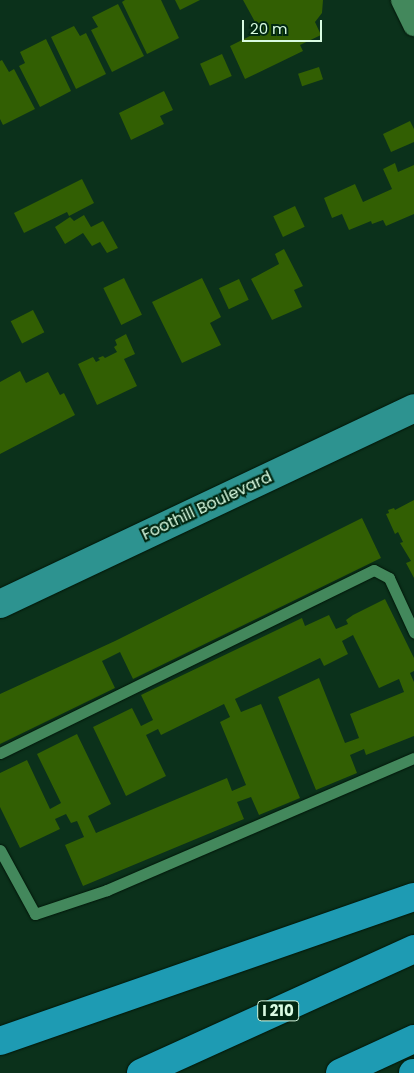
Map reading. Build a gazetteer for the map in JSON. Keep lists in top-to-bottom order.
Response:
{
  "streets": {
    "highway": ["I 210"],
    "main road": ["Foothill Boulevard"]
  },
  "scale_bar": "20 m"
}
